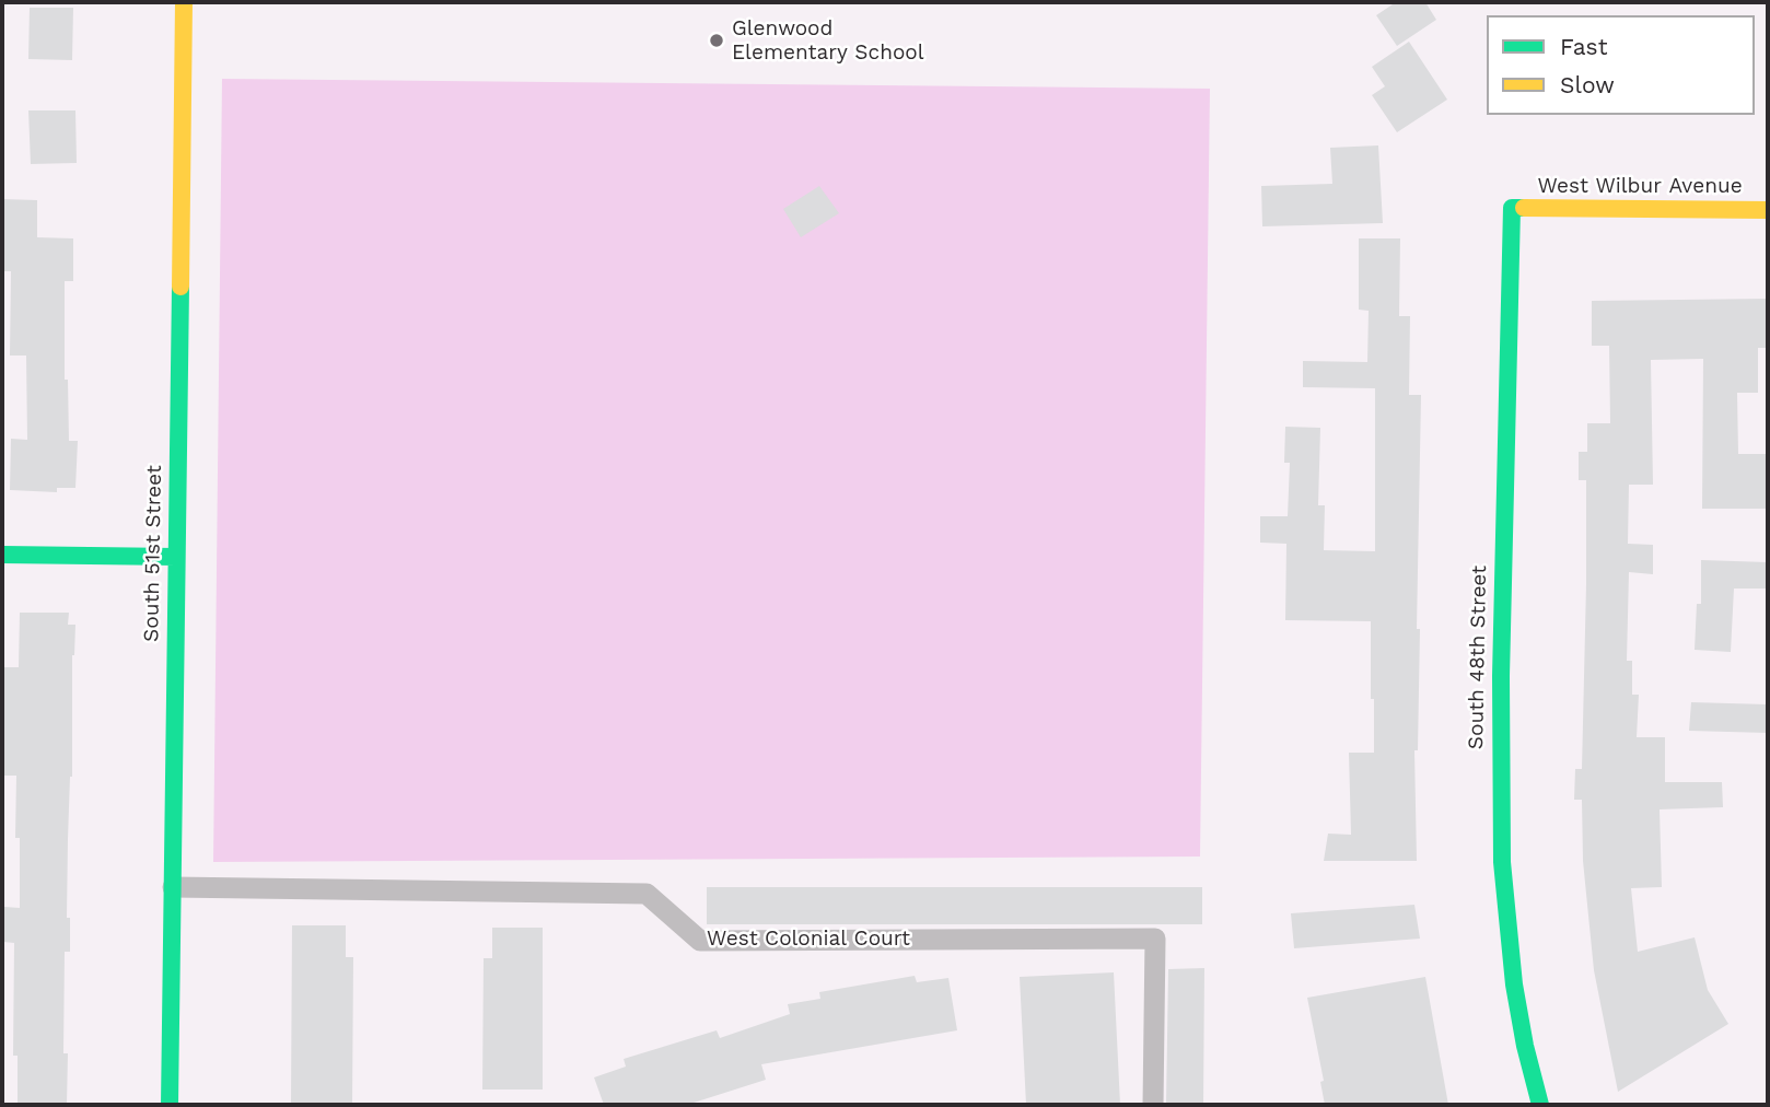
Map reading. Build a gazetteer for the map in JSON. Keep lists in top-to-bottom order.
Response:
{
  "streets": {
    "street": ["West Wilbur Avenue", "South 51st Street", "South 48th Street"],
    "lane": ["West Colonial Court"]
  },
  "crossings": [
    ["West Wilbur Avenue", "South 48th Street"],
    ["South 51st Street", "West Colonial Court"]
  ],
  "places": ["Glenwood Elementary School"],
  "legend": ["Fast", "Slow"]
}
